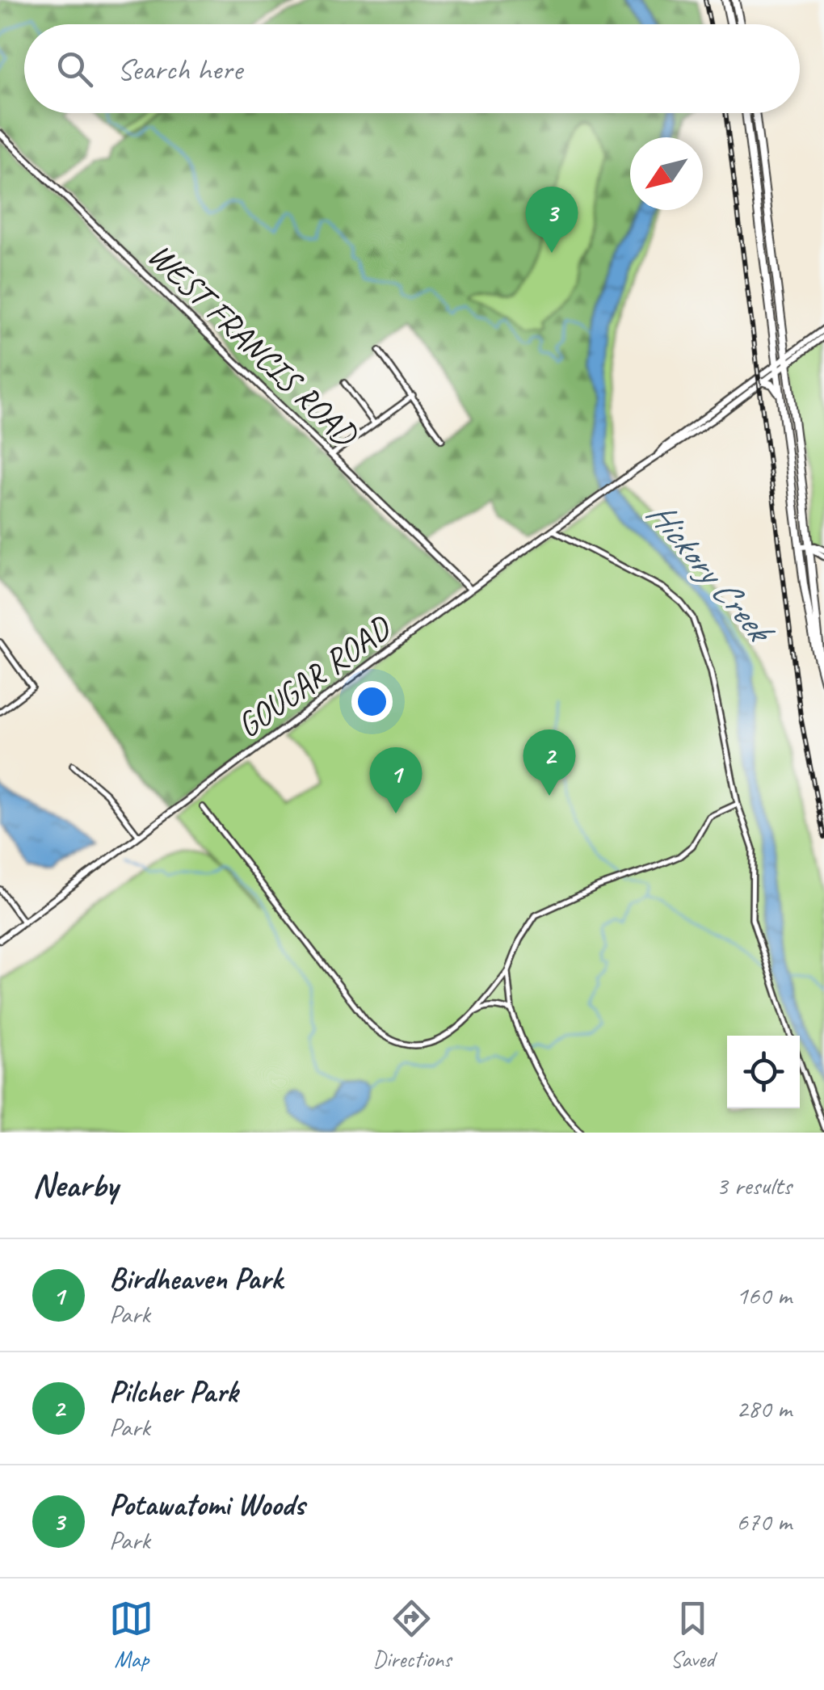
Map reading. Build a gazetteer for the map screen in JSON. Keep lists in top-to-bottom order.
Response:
{
  "streets": {
    "street": ["WEST FRANCIS ROAD", "GOUGAR ROAD"]
  },
  "crossings": [
    ["WEST FRANCIS ROAD", "GOUGAR ROAD"]
  ],
  "water": ["Hickory Creek"],
  "north": "bottom left",
  "page": {
    "search": "Search here",
    "pins": ["3", "2", "1"],
    "heading": ["Nearby", "3 results"],
    "list": [
      {
        "mark": "1",
        "name": "Birdheaven Park",
        "note": "Park",
        "value": "160 m"
      },
      {
        "mark": "2",
        "name": "Pilcher Park",
        "note": "Park",
        "value": "280 m"
      },
      {
        "mark": "3",
        "name": "Potawatomi Woods",
        "note": "Park",
        "value": "670 m"
      }
    ],
    "nav": ["Map", "Directions", "Saved"]
  }
}
